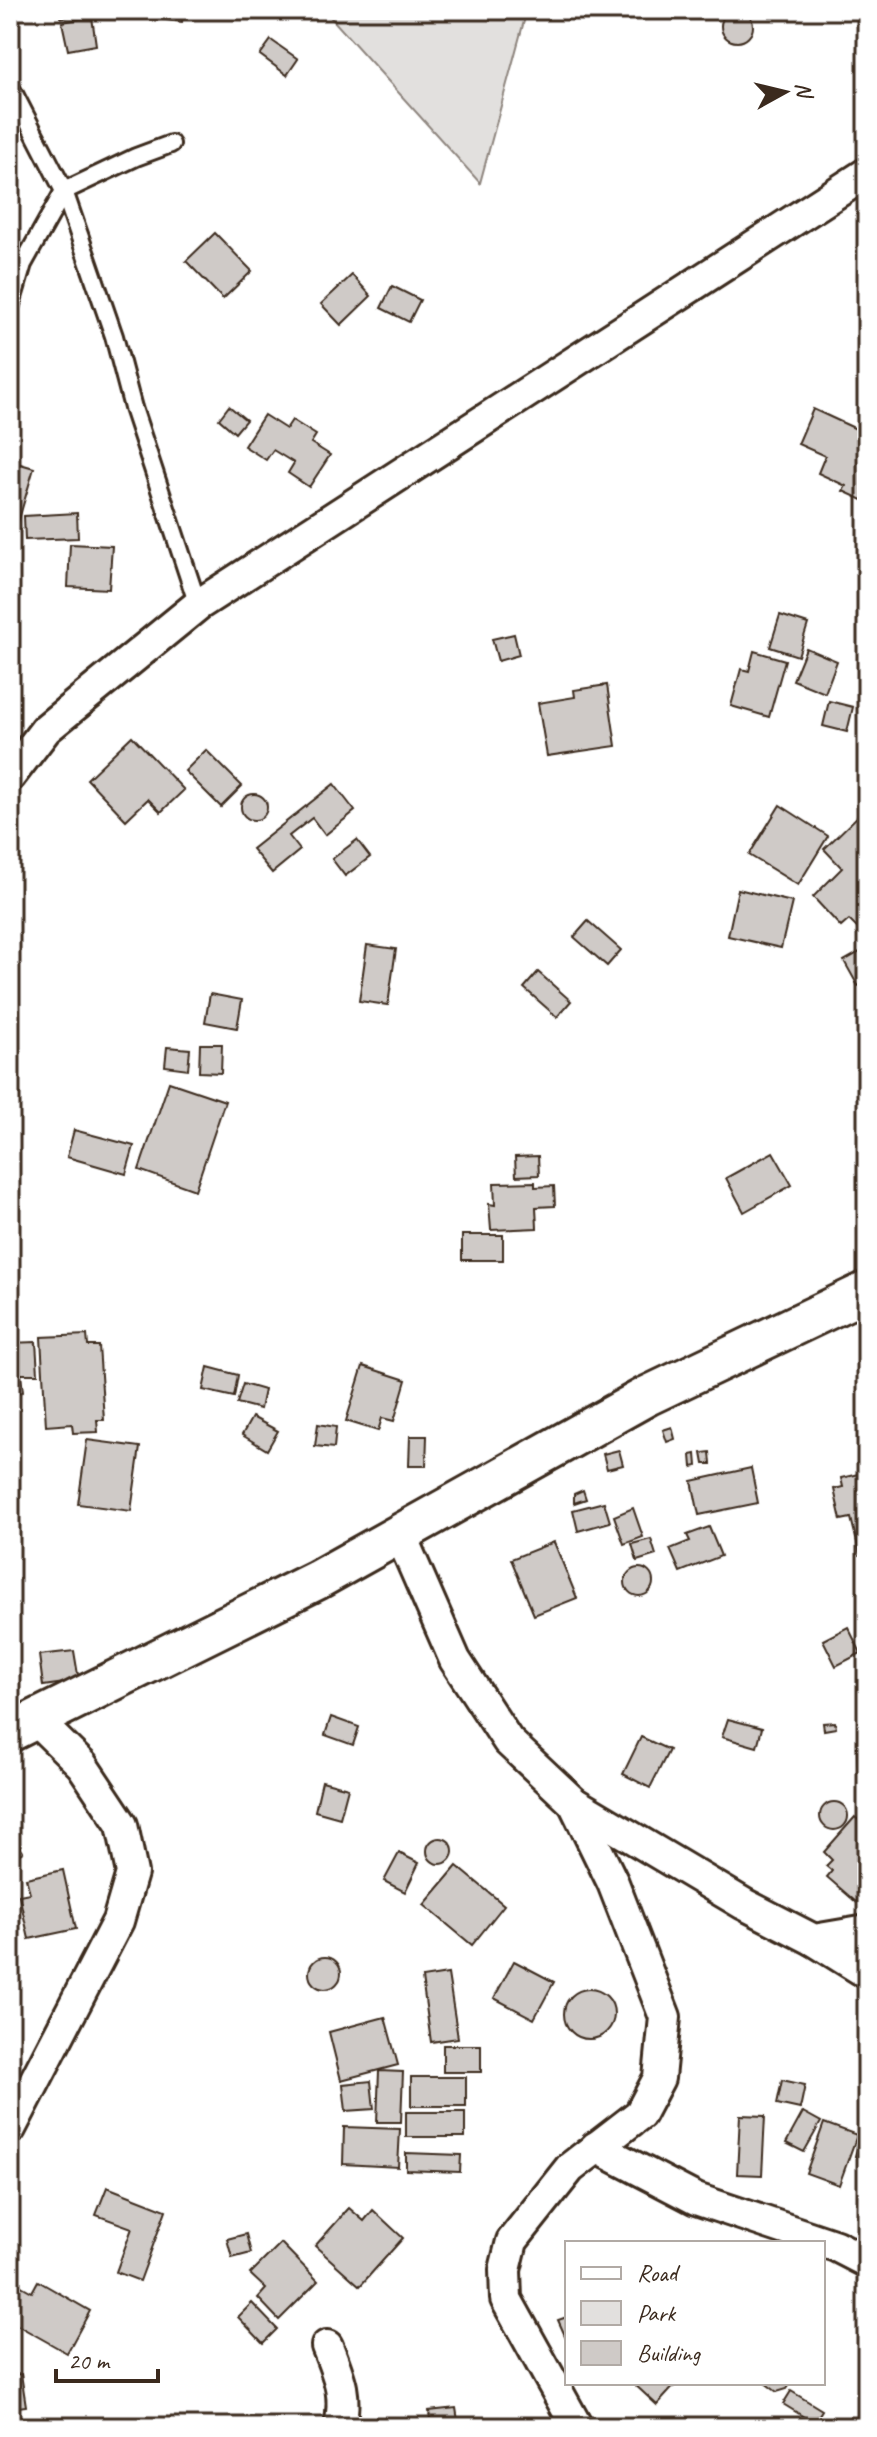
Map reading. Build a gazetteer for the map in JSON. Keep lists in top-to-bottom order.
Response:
{
  "legend": ["Road", "Park", "Building"],
  "scale_bar": "20 m",
  "north": "right"
}
